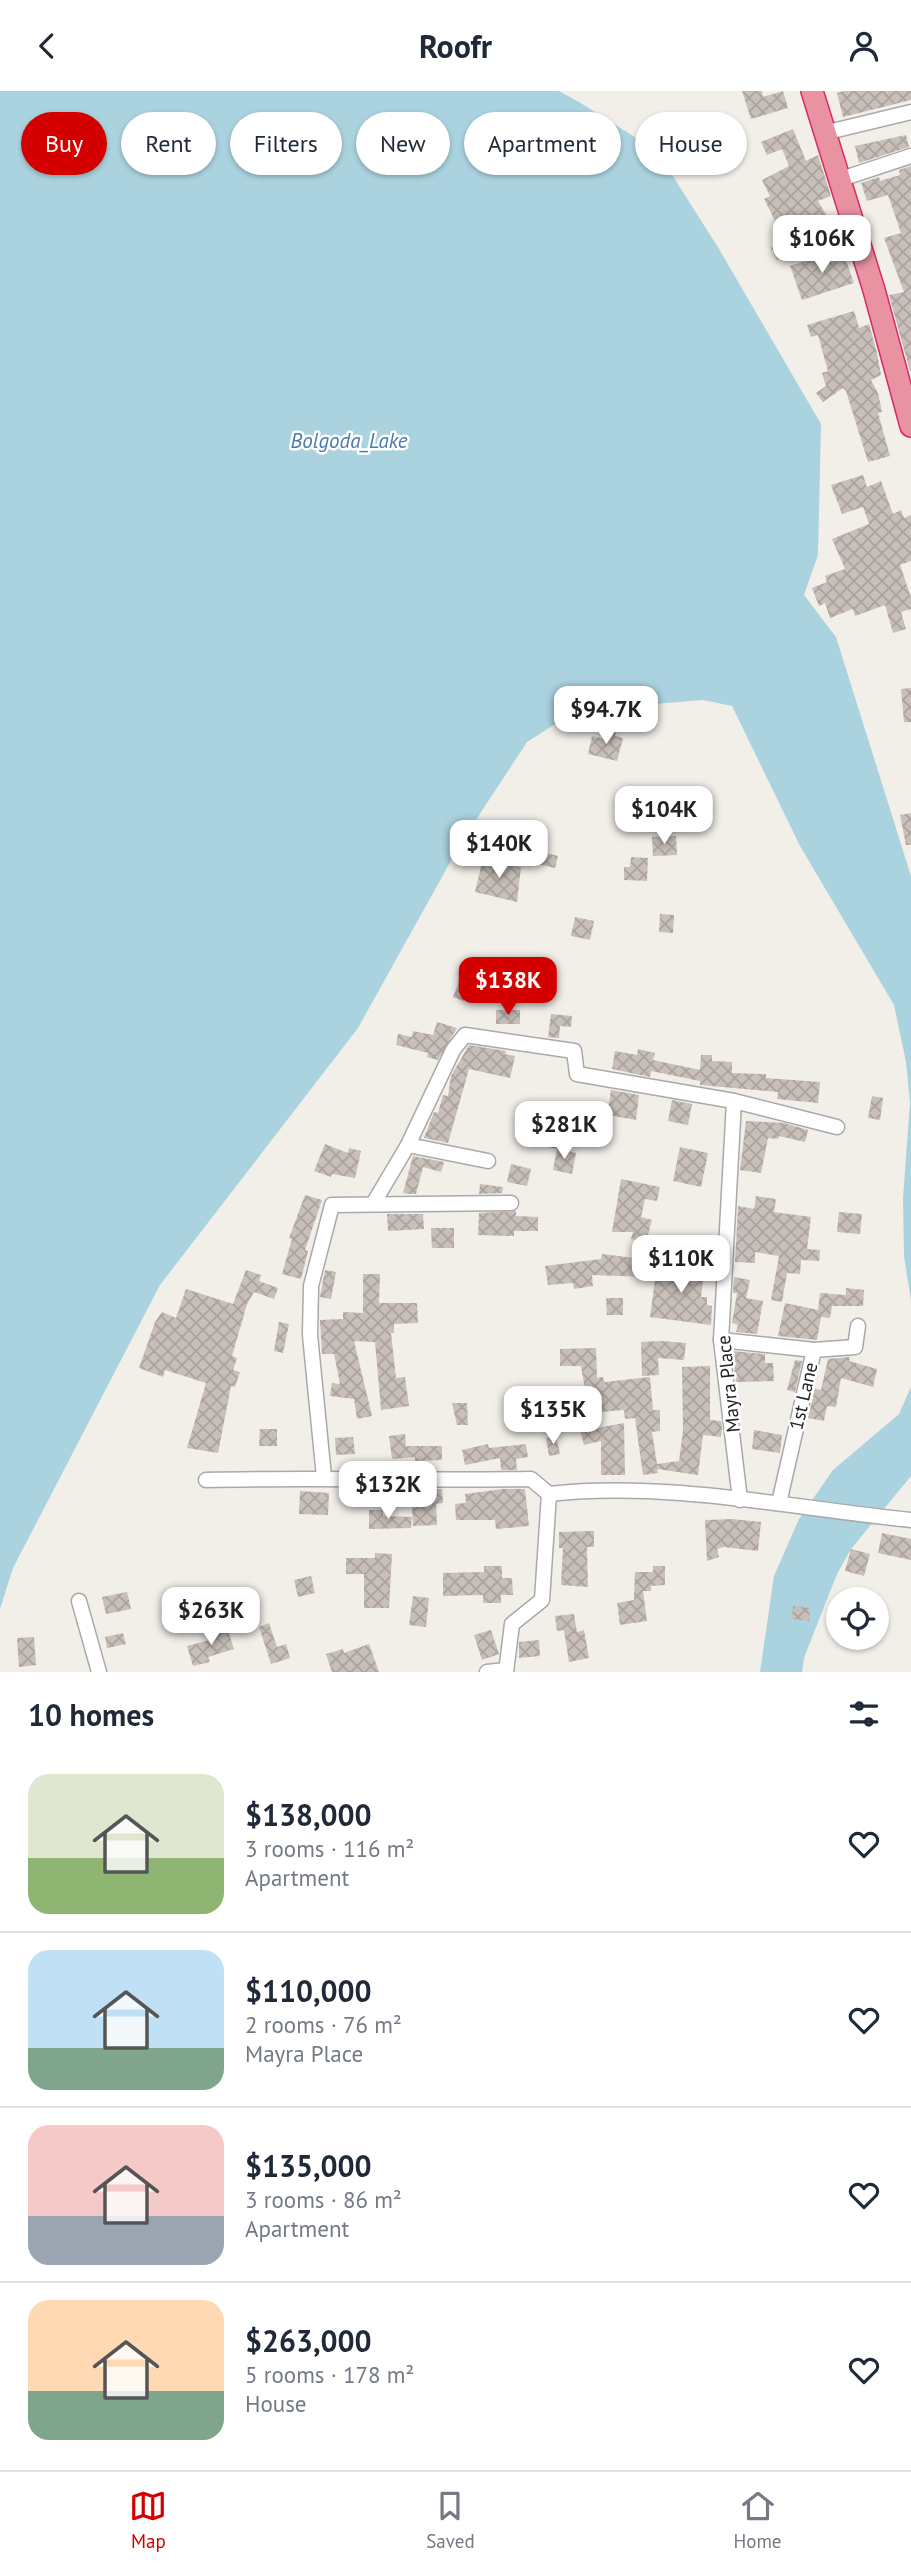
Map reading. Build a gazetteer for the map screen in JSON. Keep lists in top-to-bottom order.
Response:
{
  "streets": {
    "street": ["Mayra Place", "1st Lane"]
  },
  "water": ["Bolgoda_Lake"],
  "page": {
    "header": "Roofr",
    "chip": [
      "Buy",
      "Rent",
      "Filters",
      "New",
      "Apartment",
      "House"
    ],
    "price": [
      "$106K",
      "$94.7K",
      "$104K",
      "$140K",
      "$138K",
      "$281K",
      "$110K",
      "$135K",
      "$132K",
      "$263K"
    ],
    "heading": "10 homes",
    "list": [
      {
        "name": "$138,000",
        "note": "3 rooms · 116 m² · Apartment"
      },
      {
        "name": "$110,000",
        "note": "2 rooms · 76 m² · Mayra Place"
      },
      {
        "name": "$135,000",
        "note": "3 rooms · 86 m² · Apartment"
      },
      {
        "name": "$263,000",
        "note": "5 rooms · 178 m² · House"
      }
    ],
    "tabs": ["Map", "Saved", "Home"]
  }
}
